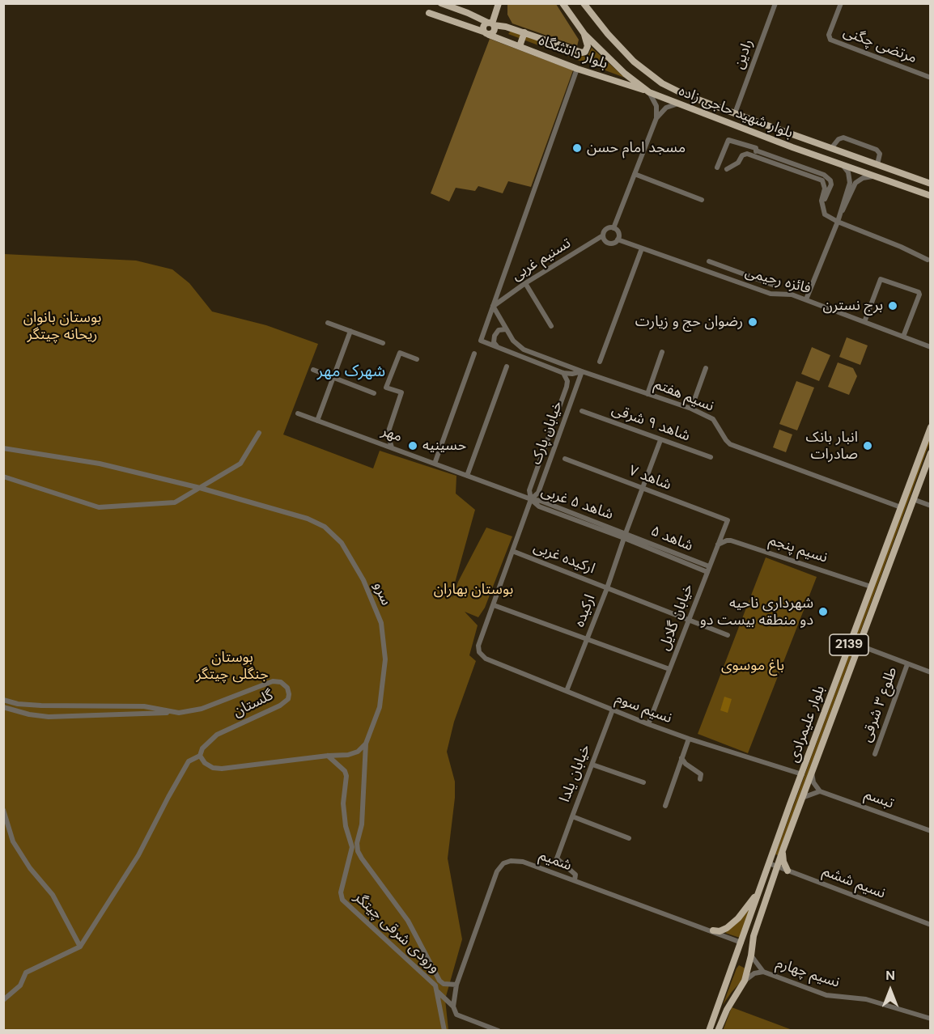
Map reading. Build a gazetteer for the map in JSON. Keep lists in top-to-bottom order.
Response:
{
  "streets": {
    "main road": [
      "بلوار دانشگاه",
      "بلوار شهید حاجی زاده",
      "2139",
      "بلوار علیمرادی"
    ],
    "street": [
      "مرتضی چگنی",
      "رادین",
      "تسنیم غربی",
      "فائزه رحیمی",
      "نسیم هفتم",
      "شاهد ۹ شرقی",
      "خیابان پارک",
      "مهر",
      "شاهد ۷",
      "شاهد ۵ غربی",
      "شاهد ۵",
      "نسیم پنجم",
      "ارکیده غربی",
      "سرو",
      "ارکیده",
      "خیابان گلایل",
      "گلستان",
      "طلوع ۳ شرقی",
      "نسیم سوم",
      "خیابان یلدا",
      "تبسم",
      "شمیم",
      "نسیم ششم",
      "ورودی شرقی چیتگر",
      "نسیم چهارم"
    ]
  },
  "crossings": [
    ["بلوار دانشگاه", "بلوار شهید حاجی زاده"],
    ["رادین", "بلوار شهید حاجی زاده"],
    ["تسنیم غربی", "فائزه رحیمی"],
    ["تسنیم غربی", "نسیم هفتم"],
    ["نسیم هفتم", "خیابان پارک"],
    ["نسیم هفتم", "بلوار علیمرادی"],
    ["شاهد ۹ شرقی", "ارکیده"],
    ["خیابان پارک", "مهر"],
    ["خیابان پارک", "شاهد ۵ غربی"],
    ["خیابان پارک", "ارکیده غربی"],
    ["خیابان پارک", "نسیم سوم"],
    ["مهر", "شاهد ۵ غربی"],
    ["شاهد ۷", "ارکیده"],
    ["شاهد ۷", "خیابان گلایل"],
    ["شاهد ۵ غربی", "شاهد ۵"],
    ["شاهد ۵ غربی", "ارکیده"],
    ["شاهد ۵", "ارکیده"],
    ["شاهد ۵", "خیابان گلایل"],
    ["نسیم پنجم", "خیابان گلایل"],
    ["نسیم پنجم", "بلوار علیمرادی"],
    ["ارکیده غربی", "ارکیده"],
    ["ارکیده غربی", "خیابان گلایل"],
    ["سرو", "شمیم"],
    ["ارکیده", "نسیم سوم"],
    ["خیابان گلایل", "نسیم سوم"],
    ["نسیم سوم", "بلوار علیمرادی"],
    ["نسیم سوم", "خیابان یلدا"],
    ["بلوار علیمرادی", "شمیم"],
    ["بلوار علیمرادی", "نسیم ششم"],
    ["بلوار علیمرادی", "نسیم چهارم"]
  ],
  "districts": ["شهرک مهر"],
  "parks": [
    "بوستان بانوان ریحانه چیتگر",
    "بوستان بهاران",
    "بوستان جنگلی چیتگر",
    "باغ موسوی"
  ],
  "places": [
    "مسجد امام حسن",
    "برج نسترن",
    "رضوان حج و زیارت",
    "حسینیه",
    "انبار بانک صادرات",
    "شهرداری ناحیه دو منطقه بیست دو"
  ],
  "north": "top"
}
